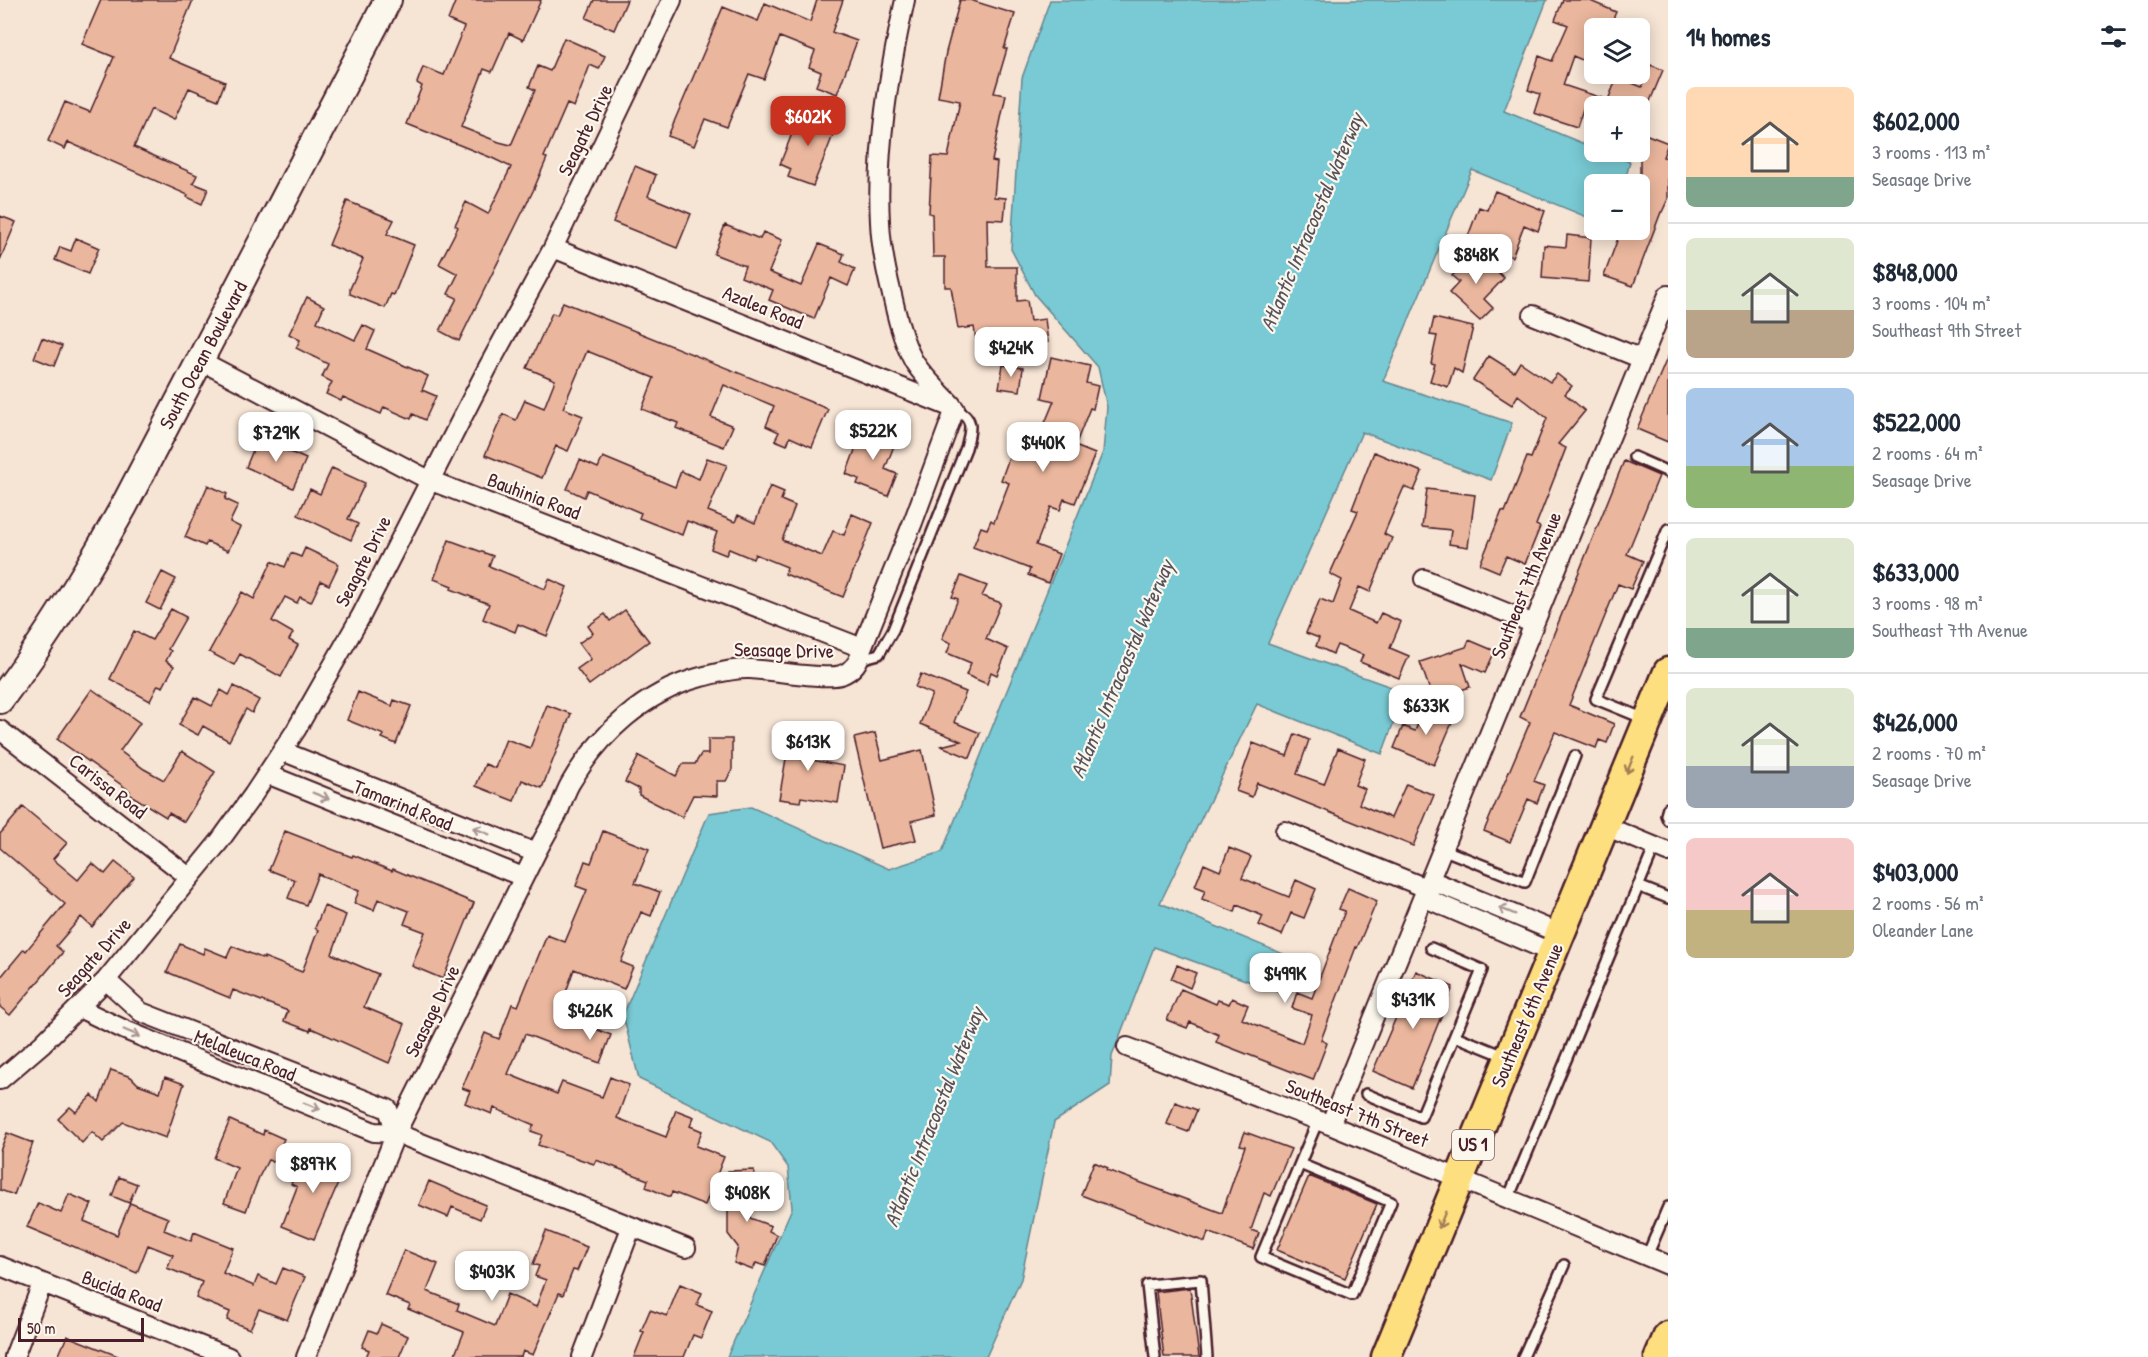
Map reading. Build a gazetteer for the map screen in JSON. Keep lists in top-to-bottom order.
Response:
{
  "streets": {
    "main road": ["South Ocean Boulevard", "Southeast 6th Avenue", "US 1"],
    "street": [
      "Seagate Drive",
      "Azalea Road",
      "Bauhinia Road",
      "Southeast 7th Avenue",
      "Seasage Drive",
      "Carissa Road",
      "Tamarind Road",
      "Melaleuca Road",
      "Southeast 7th Street",
      "Bucida Road"
    ]
  },
  "crossings": [
    ["Seagate Drive", "Azalea Road"],
    ["Seagate Drive", "Bauhinia Road"],
    ["Seagate Drive", "Carissa Road"],
    ["Seagate Drive", "Tamarind Road"],
    ["Seagate Drive", "Melaleuca Road"],
    ["Azalea Road", "Seasage Drive"],
    ["South Ocean Boulevard", "Bauhinia Road"],
    ["Bauhinia Road", "Seasage Drive"],
    ["Southeast 7th Avenue", "Southeast 7th Street"],
    ["Seasage Drive", "Tamarind Road"],
    ["Seasage Drive", "Melaleuca Road"],
    ["Southeast 6th Avenue", "Southeast 7th Street"]
  ],
  "one_way": ["Southeast 6th Avenue"],
  "water": ["Atlantic Intracoastal Waterway"],
  "scale_bar": "50 m",
  "page": {
    "heading": "14 homes",
    "map_buttons": ["+", "−"],
    "list": [
      {
        "name": "$602,000",
        "note": "3 rooms · 113 m² · Seasage Drive"
      },
      {
        "name": "$848,000",
        "note": "3 rooms · 104 m² · Southeast 9th Street"
      },
      {
        "name": "$522,000",
        "note": "2 rooms · 64 m² · Seasage Drive"
      },
      {
        "name": "$633,000",
        "note": "3 rooms · 98 m² · Southeast 7th Avenue"
      },
      {
        "name": "$426,000",
        "note": "2 rooms · 70 m² · Seasage Drive"
      },
      {
        "name": "$403,000",
        "note": "2 rooms · 56 m² · Oleander Lane"
      }
    ],
    "price": [
      "$602K",
      "$848K",
      "$424K",
      "$522K",
      "$729K",
      "$440K",
      "$633K",
      "$613K",
      "$499K",
      "$431K",
      "$426K",
      "$897K",
      "$408K",
      "$403K"
    ],
    "scale": "50 m"
  }
}
